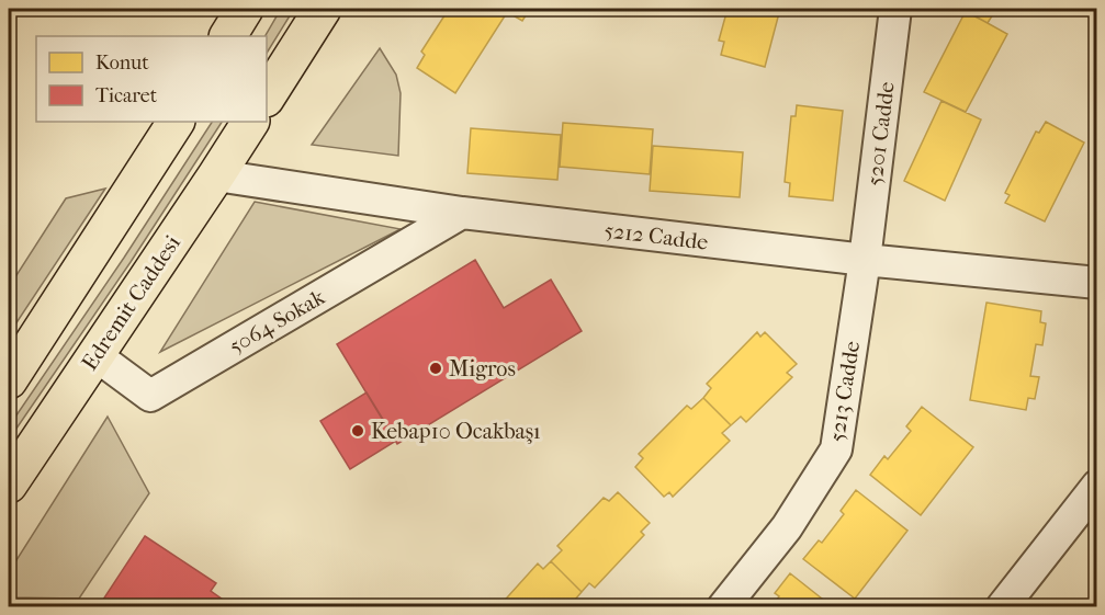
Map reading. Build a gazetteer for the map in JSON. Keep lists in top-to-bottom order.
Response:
{
  "streets": {
    "highway": ["Edremit Caddesi"],
    "street": [
      "5201 Cadde",
      "5212 Cadde",
      "5064 Sokak",
      "5213 Cadde"
    ]
  },
  "crossings": [
    ["5201 Cadde", "5212 Cadde"],
    ["5201 Cadde", "5213 Cadde"],
    ["5212 Cadde", "Edremit Caddesi"],
    ["5212 Cadde", "5064 Sokak"],
    ["5212 Cadde", "5213 Cadde"],
    ["Edremit Caddesi", "5064 Sokak"]
  ],
  "places": ["Migros", "Kebap10 Ocakbaşı"],
  "legend": ["Konut", "Ticaret"]
}
